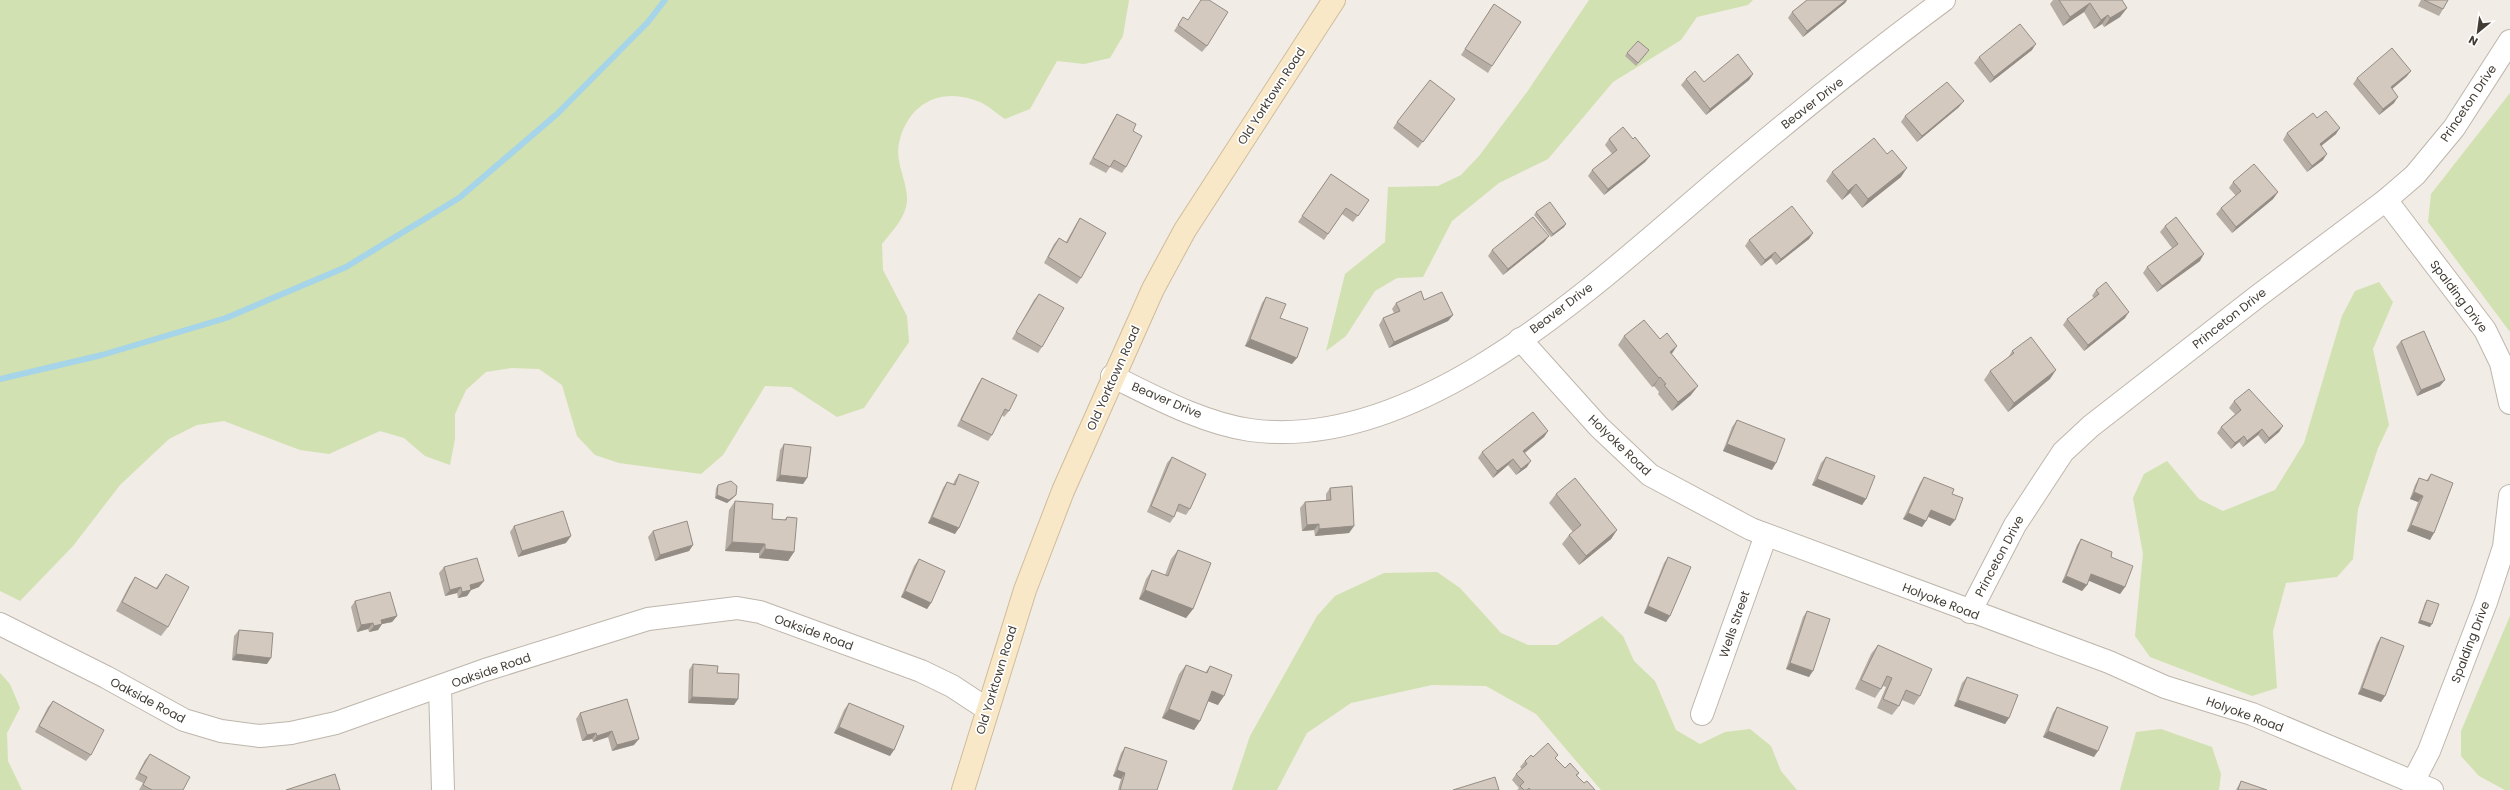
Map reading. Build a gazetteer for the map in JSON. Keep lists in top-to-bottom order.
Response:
{
  "streets": {
    "main road": ["Old Yorktown Road"],
    "street": [
      "Beaver Drive",
      "Princeton Drive",
      "Spalding Drive",
      "Holyoke Road",
      "Wells Street",
      "Oakside Road"
    ]
  },
  "crossings": [
    ["Old Yorktown Road", "Beaver Drive"],
    ["Old Yorktown Road", "Oakside Road"],
    ["Beaver Drive", "Holyoke Road"],
    ["Princeton Drive", "Spalding Drive"],
    ["Princeton Drive", "Holyoke Road"],
    ["Spalding Drive", "Holyoke Road"],
    ["Holyoke Road", "Wells Street"]
  ],
  "north": "bottom left"
}
